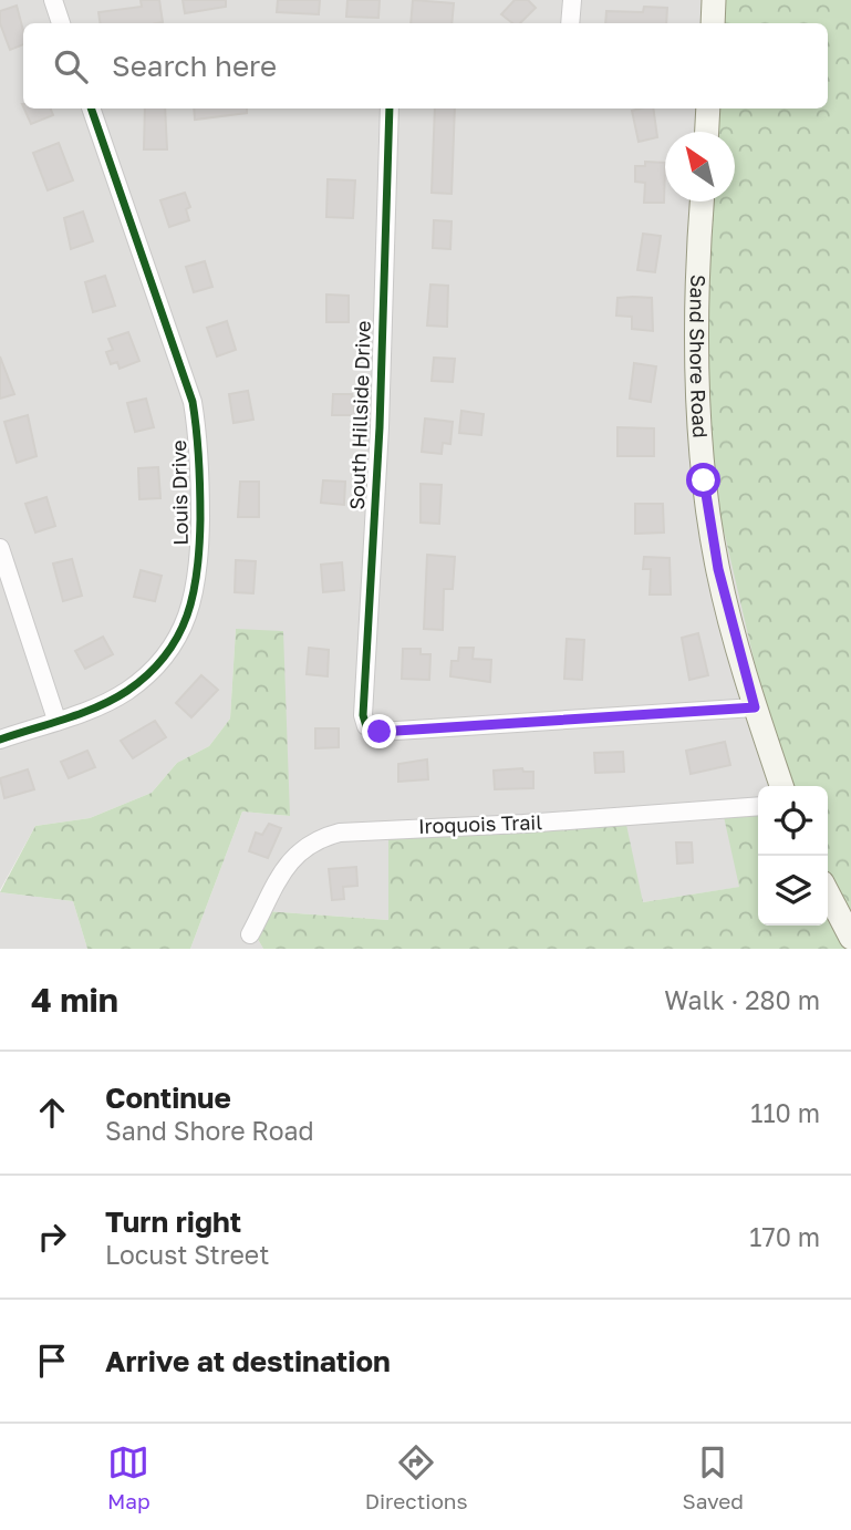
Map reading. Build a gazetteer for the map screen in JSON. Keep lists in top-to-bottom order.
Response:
{
  "streets": {
    "street": [
      "Sand Shore Road",
      "South Hillside Drive",
      "Louis Drive",
      "Iroquois Trail"
    ]
  },
  "crossings": [
    ["Sand Shore Road", "South Hillside Drive"]
  ],
  "north": "top left",
  "page": {
    "search": "Search here",
    "heading": ["4 min", "Walk · 280 m"],
    "list": [
      ["Continue", "Sand Shore Road", "110 m"],
      ["Turn right", "Locust Street", "170 m"],
      "Arrive at destination"
    ],
    "nav": ["Map", "Directions", "Saved"]
  }
}
